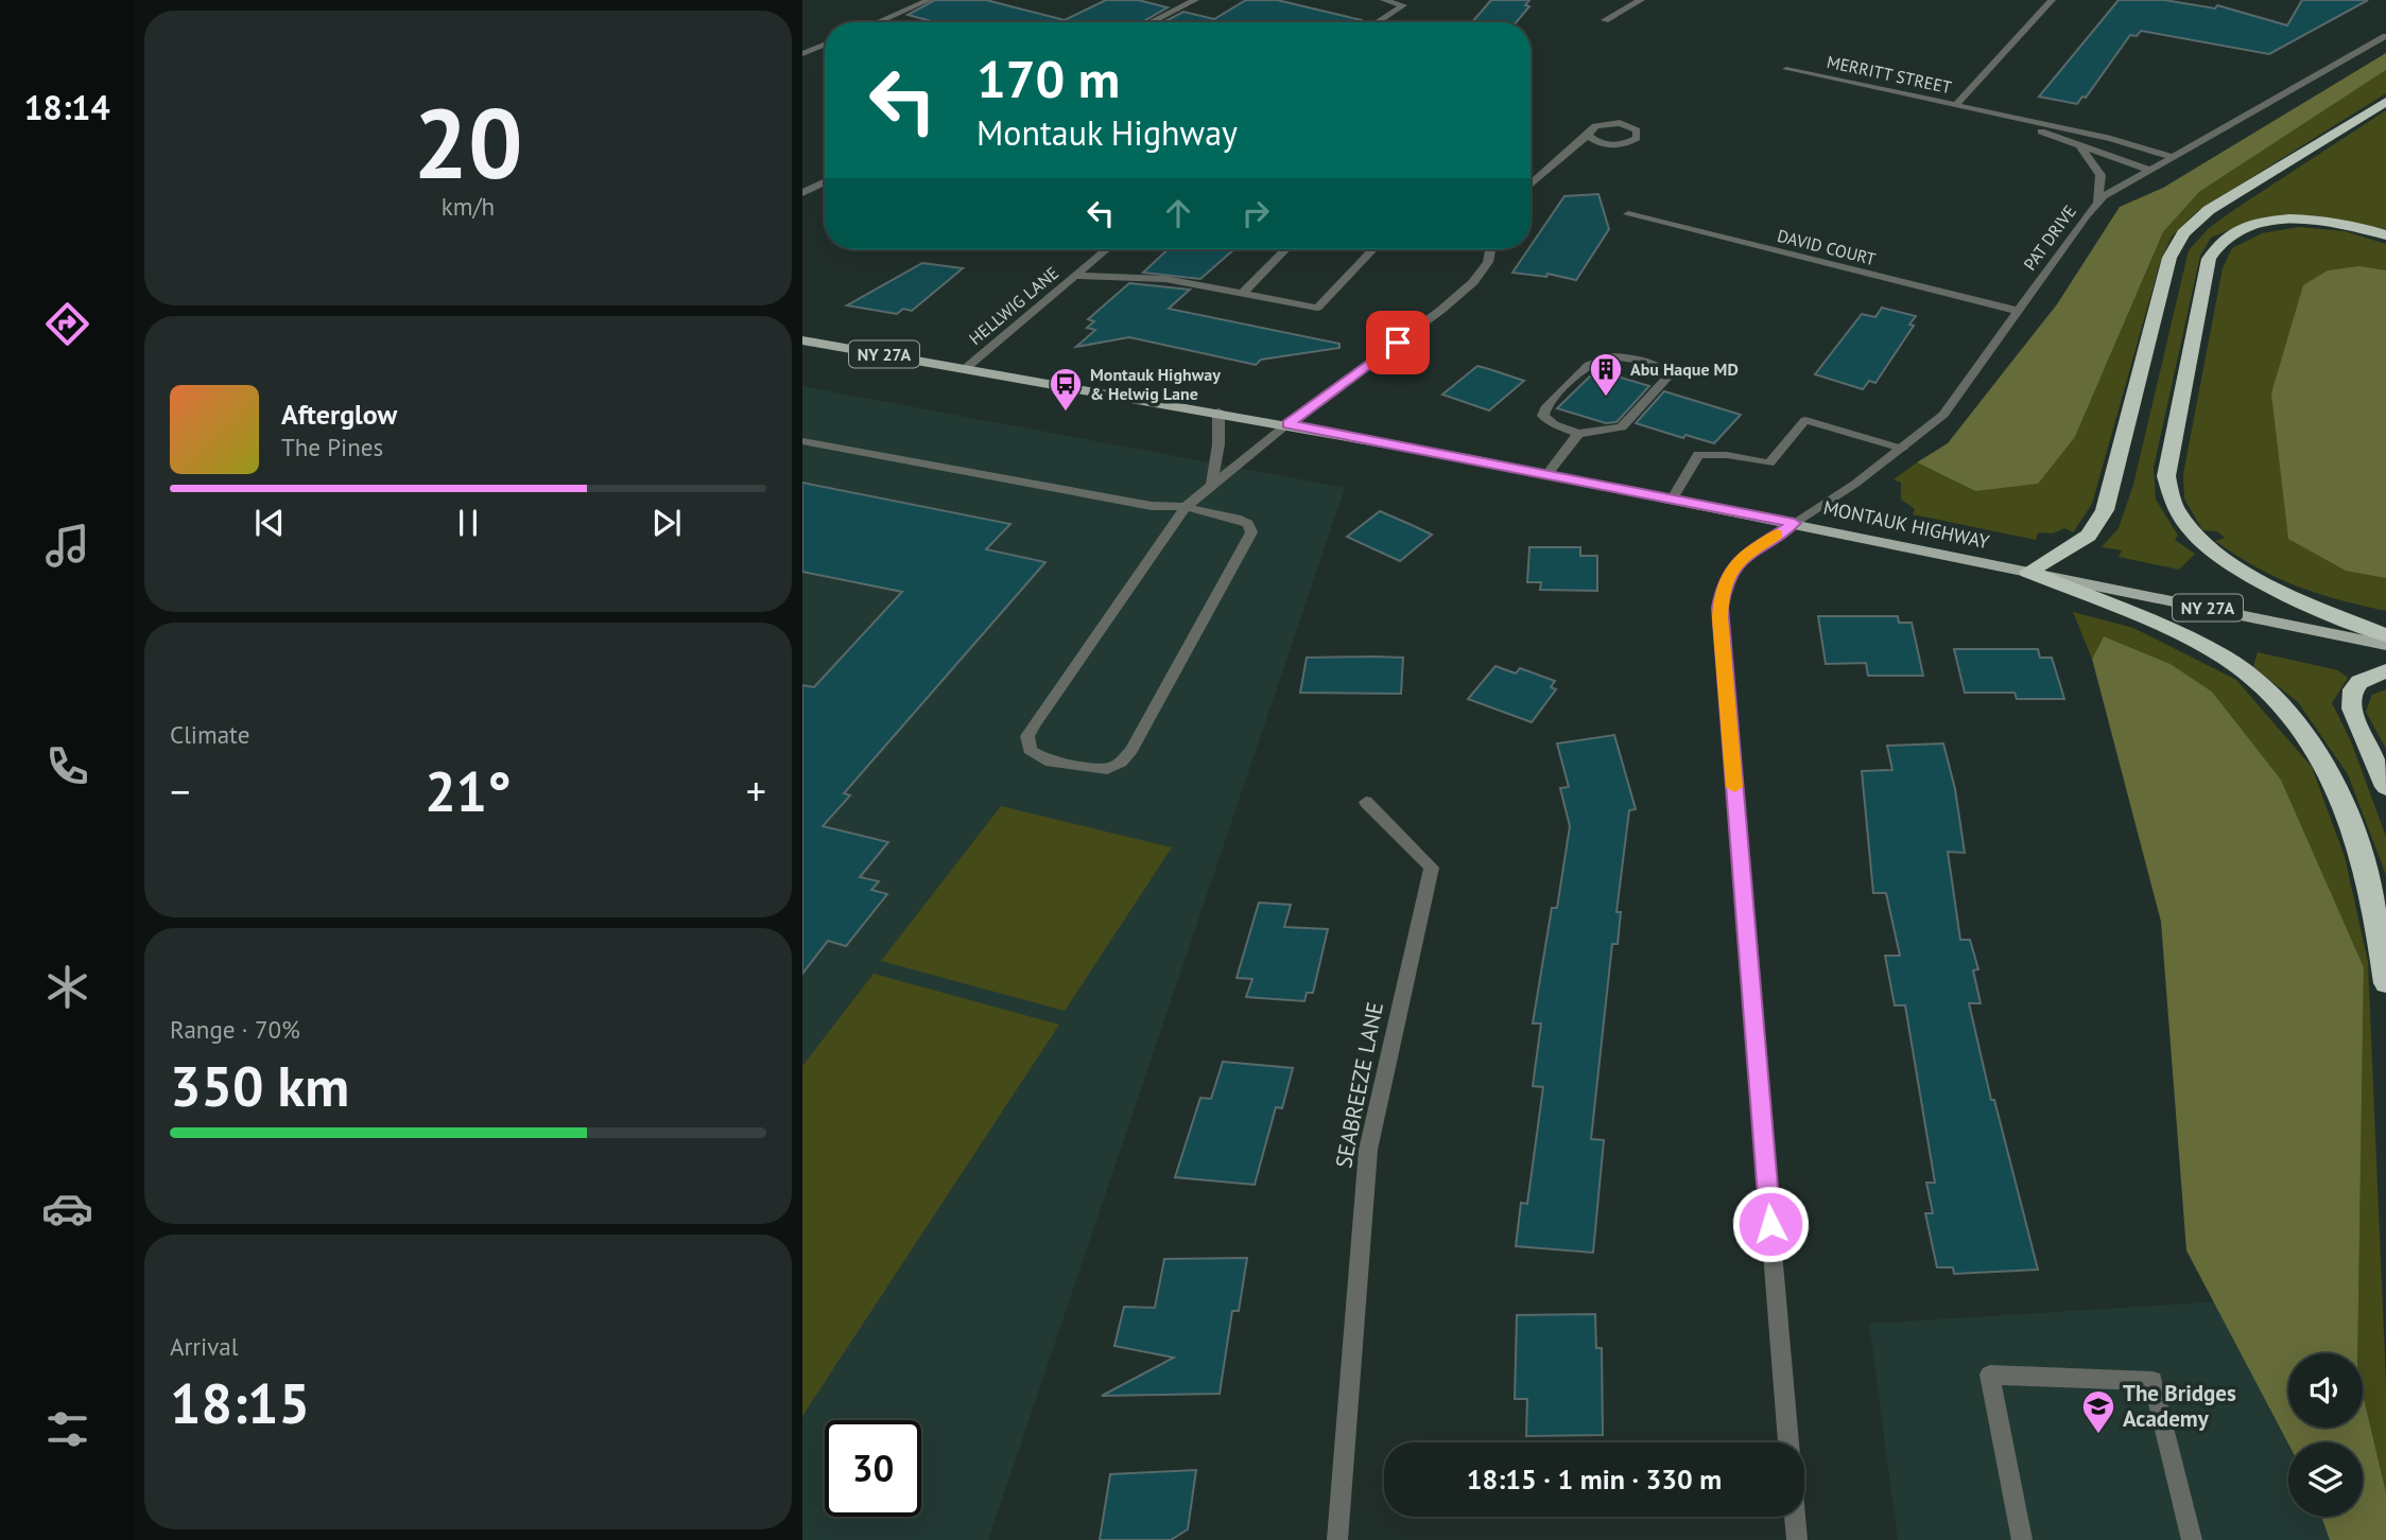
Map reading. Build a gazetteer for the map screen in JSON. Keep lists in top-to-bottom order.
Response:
{
  "streets": {
    "main road": ["NY 27A", "MONTAUK HIGHWAY"],
    "street": [
      "MERRITT STREET",
      "PAT DRIVE",
      "DAVID COURT",
      "HELLWIG LANE",
      "SEABREEZE LANE"
    ]
  },
  "crossings": [
    ["MERRITT STREET", "PAT DRIVE"],
    ["PAT DRIVE", "DAVID COURT"],
    ["PAT DRIVE", "MONTAUK HIGHWAY"],
    ["HELLWIG LANE", "MONTAUK HIGHWAY"]
  ],
  "places": {
    "building": ["Abu Haque MD"],
    "bus stop": ["Montauk Highway & Helwig Lane"],
    "school or university": ["The Bridges Academy"]
  },
  "page": {
    "tabs": "18:14",
    "tile": [
      ["20", "km/h"],
      "Climate",
      ["Range · 70%", "350 km"],
      ["Arrival", "18:15"]
    ],
    "turn": ["170 m", "Montauk Highway"],
    "song": ["Afterglow", "The Pines"],
    "heat": ["−", "21°", "+"],
    "limit": "30",
    "trip": "18:15 · 1 min · 330 m"
  }
}
